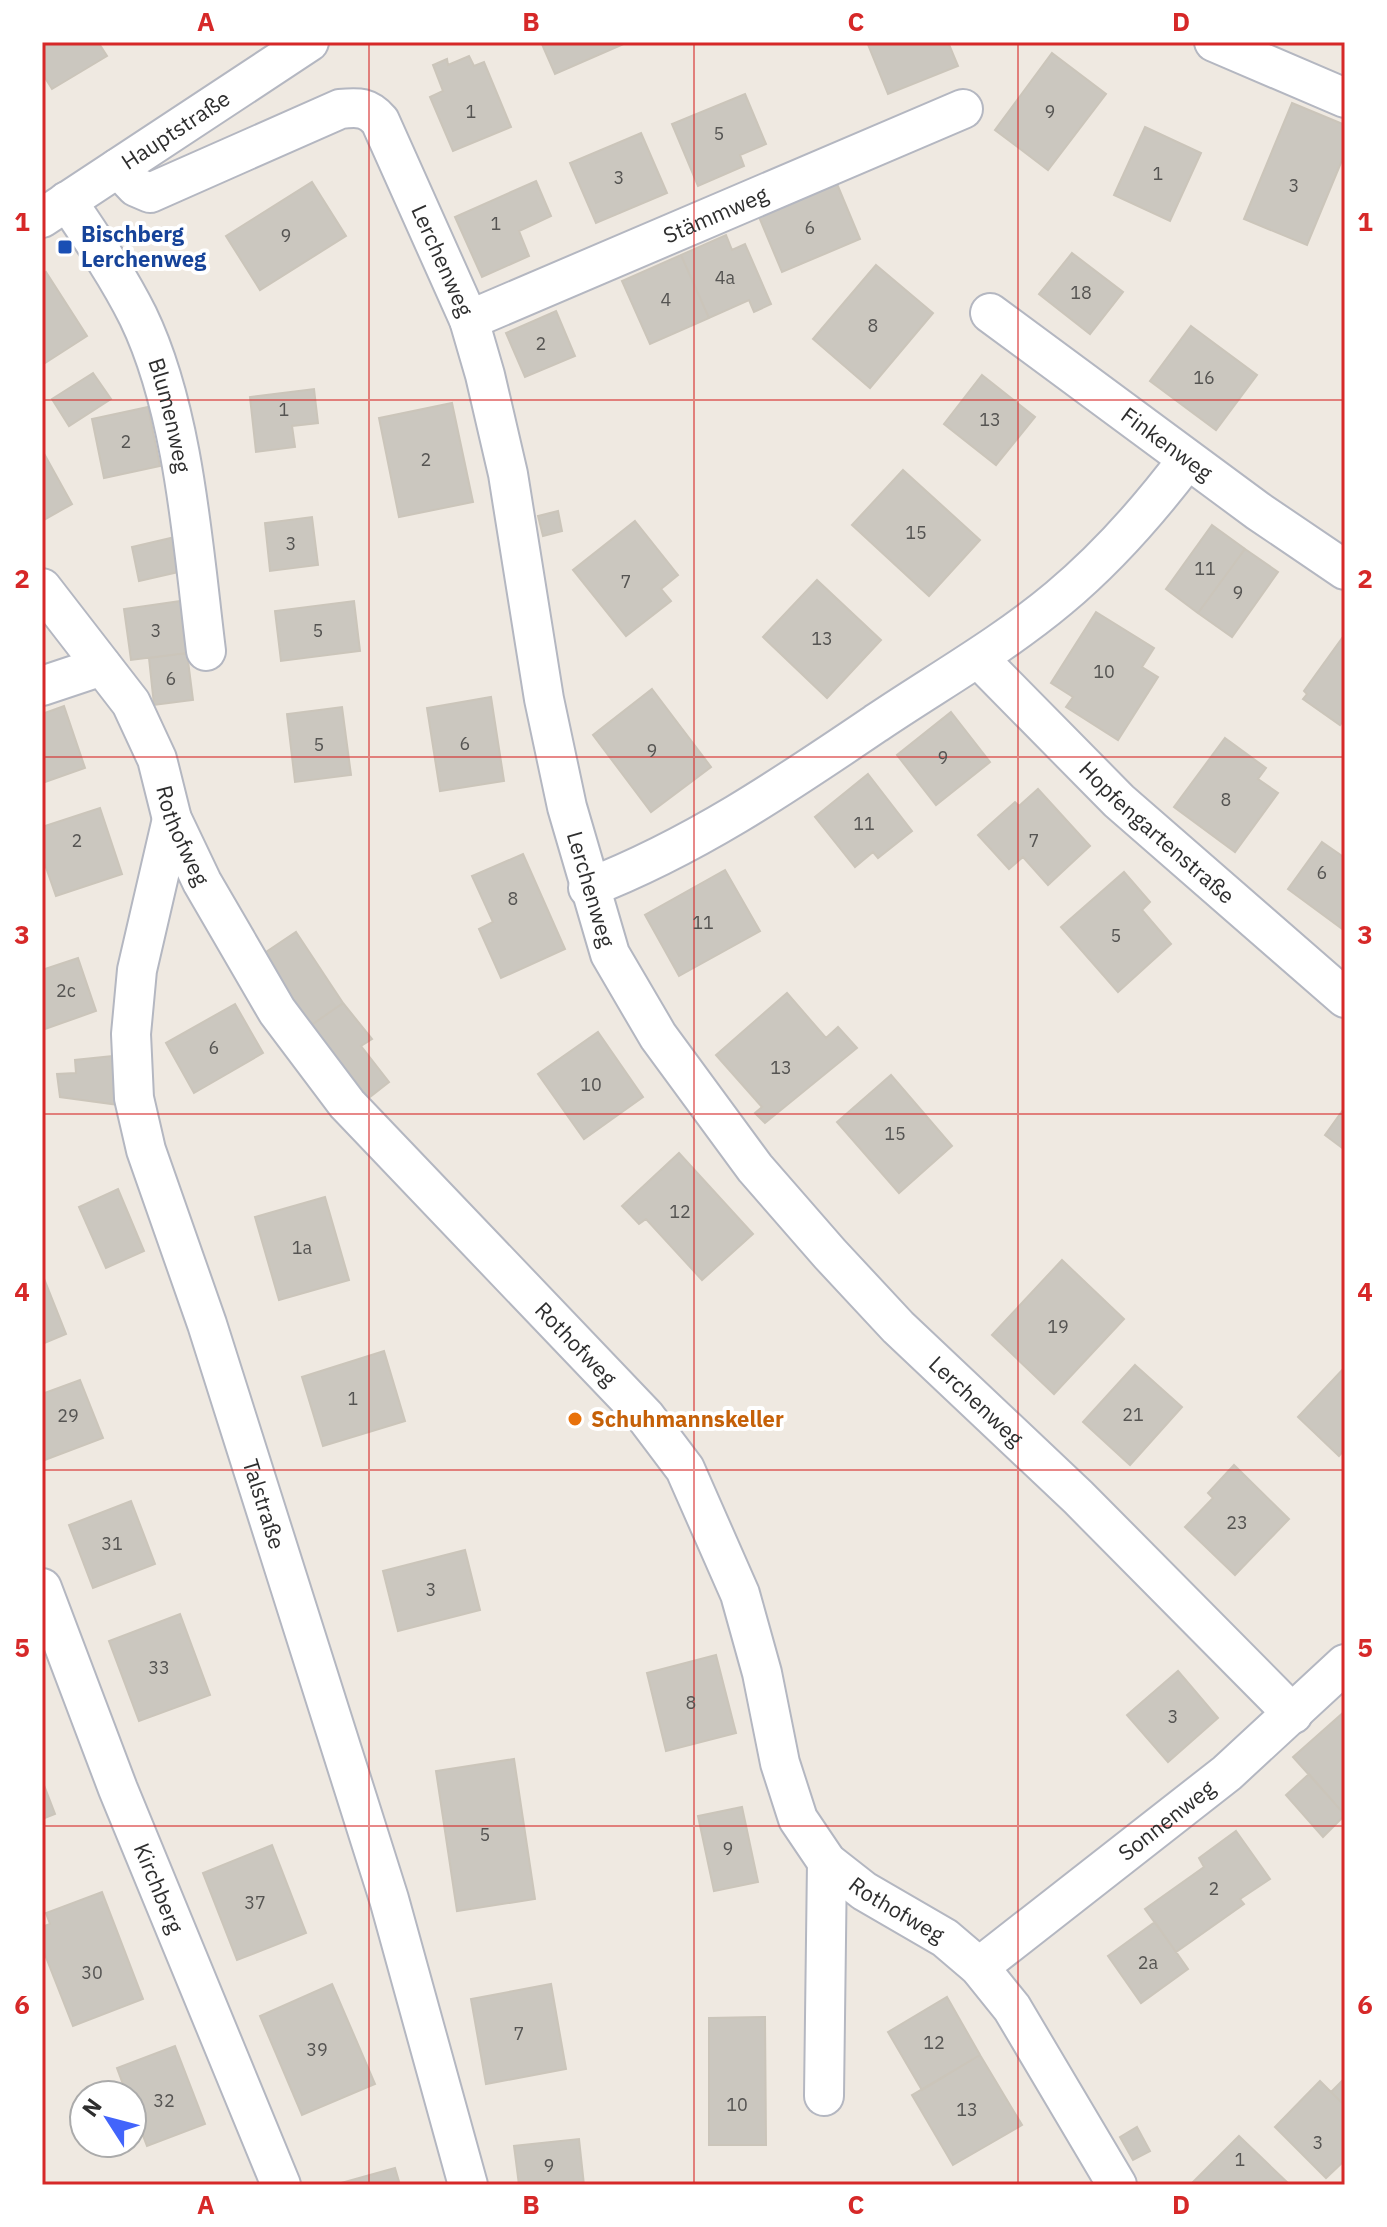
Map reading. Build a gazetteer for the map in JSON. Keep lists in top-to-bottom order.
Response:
{
  "streets": {
    "street": [
      "Hauptstraße",
      "Stämmweg",
      "Lerchenweg",
      "Blumenweg",
      "Finkenweg",
      "Hopfengartenstraße",
      "Rothofweg",
      "Talstraße",
      "Sonnenweg",
      "Kirchberg"
    ]
  },
  "crossings": [
    ["Hauptstraße", "Lerchenweg"],
    ["Hauptstraße", "Blumenweg"],
    ["Stämmweg", "Lerchenweg"],
    ["Lerchenweg", "Sonnenweg"],
    ["Rothofweg", "Talstraße"],
    ["Rothofweg", "Sonnenweg"]
  ],
  "places": {
    "transit": ["Bischberg Lerchenweg"],
    "other": ["Schuhmannskeller"]
  },
  "house_numbers": [
    "1",
    "9",
    "5",
    "1",
    "3",
    "3",
    "1",
    "6",
    "9",
    "4a",
    "18",
    "4",
    "8",
    "2",
    "16",
    "1",
    "13",
    "2",
    "2",
    "15",
    "3",
    "11",
    "7",
    "9",
    "3",
    "5",
    "13",
    "10",
    "6",
    "6",
    "5",
    "9",
    "9",
    "8",
    "11",
    "2",
    "7",
    "6",
    "8",
    "11",
    "5",
    "2c",
    "6",
    "13",
    "10",
    "15",
    "12",
    "1a",
    "19",
    "1",
    "21",
    "29",
    "23",
    "31",
    "3",
    "33",
    "8",
    "3",
    "5",
    "9",
    "2",
    "37",
    "2a",
    "30",
    "7",
    "12",
    "39",
    "32",
    "10",
    "13",
    "3",
    "1",
    "9"
  ],
  "north": "top left",
  "grid": {
    "columns": [
      "A",
      "B",
      "C",
      "D"
    ],
    "rows": [
      "1",
      "2",
      "3",
      "4",
      "5",
      "6"
    ]
  }
}
